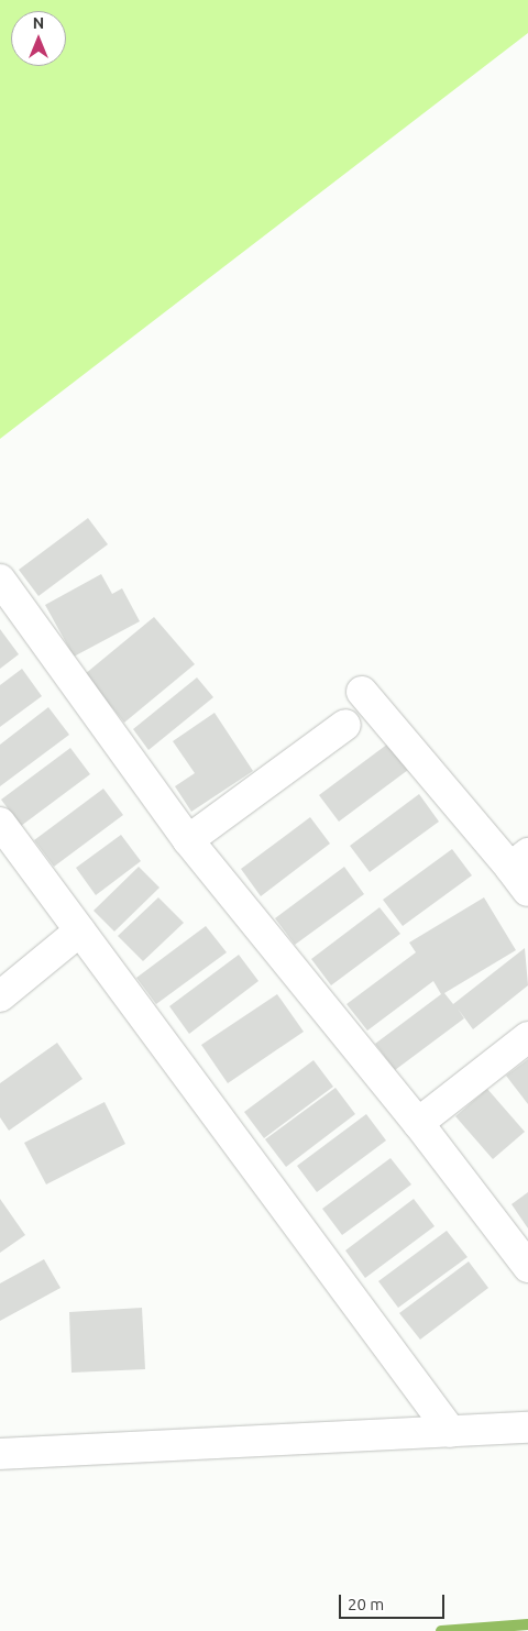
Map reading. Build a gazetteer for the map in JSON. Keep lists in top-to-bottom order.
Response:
{
  "scale_bar": "20 m",
  "north": "top"
}
